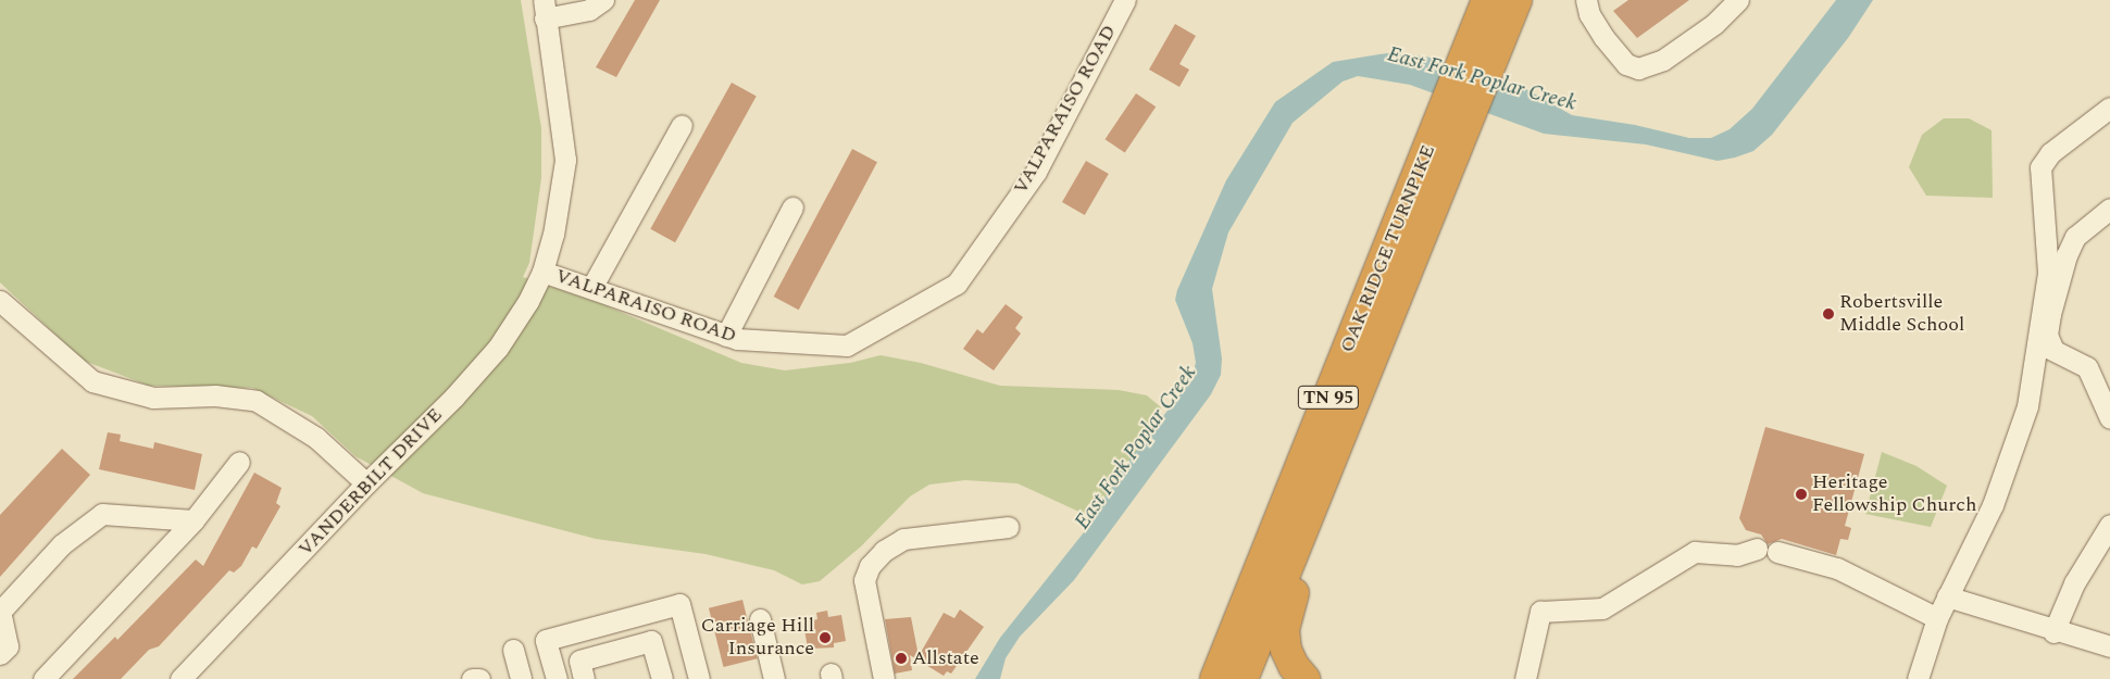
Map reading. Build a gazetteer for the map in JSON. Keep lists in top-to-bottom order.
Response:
{
  "streets": {
    "highway": ["OAK RIDGE TURNPIKE", "TN 95"],
    "street": ["VALPARAISO ROAD", "VANDERBILT DRIVE"]
  },
  "crossings": [
    ["VALPARAISO ROAD", "VANDERBILT DRIVE"]
  ],
  "water": ["East Fork Poplar Creek"],
  "places": [
    "Robertsville Middle School",
    "Heritage Fellowship Church",
    "Carriage Hill Insurance",
    "Allstate"
  ]
}
